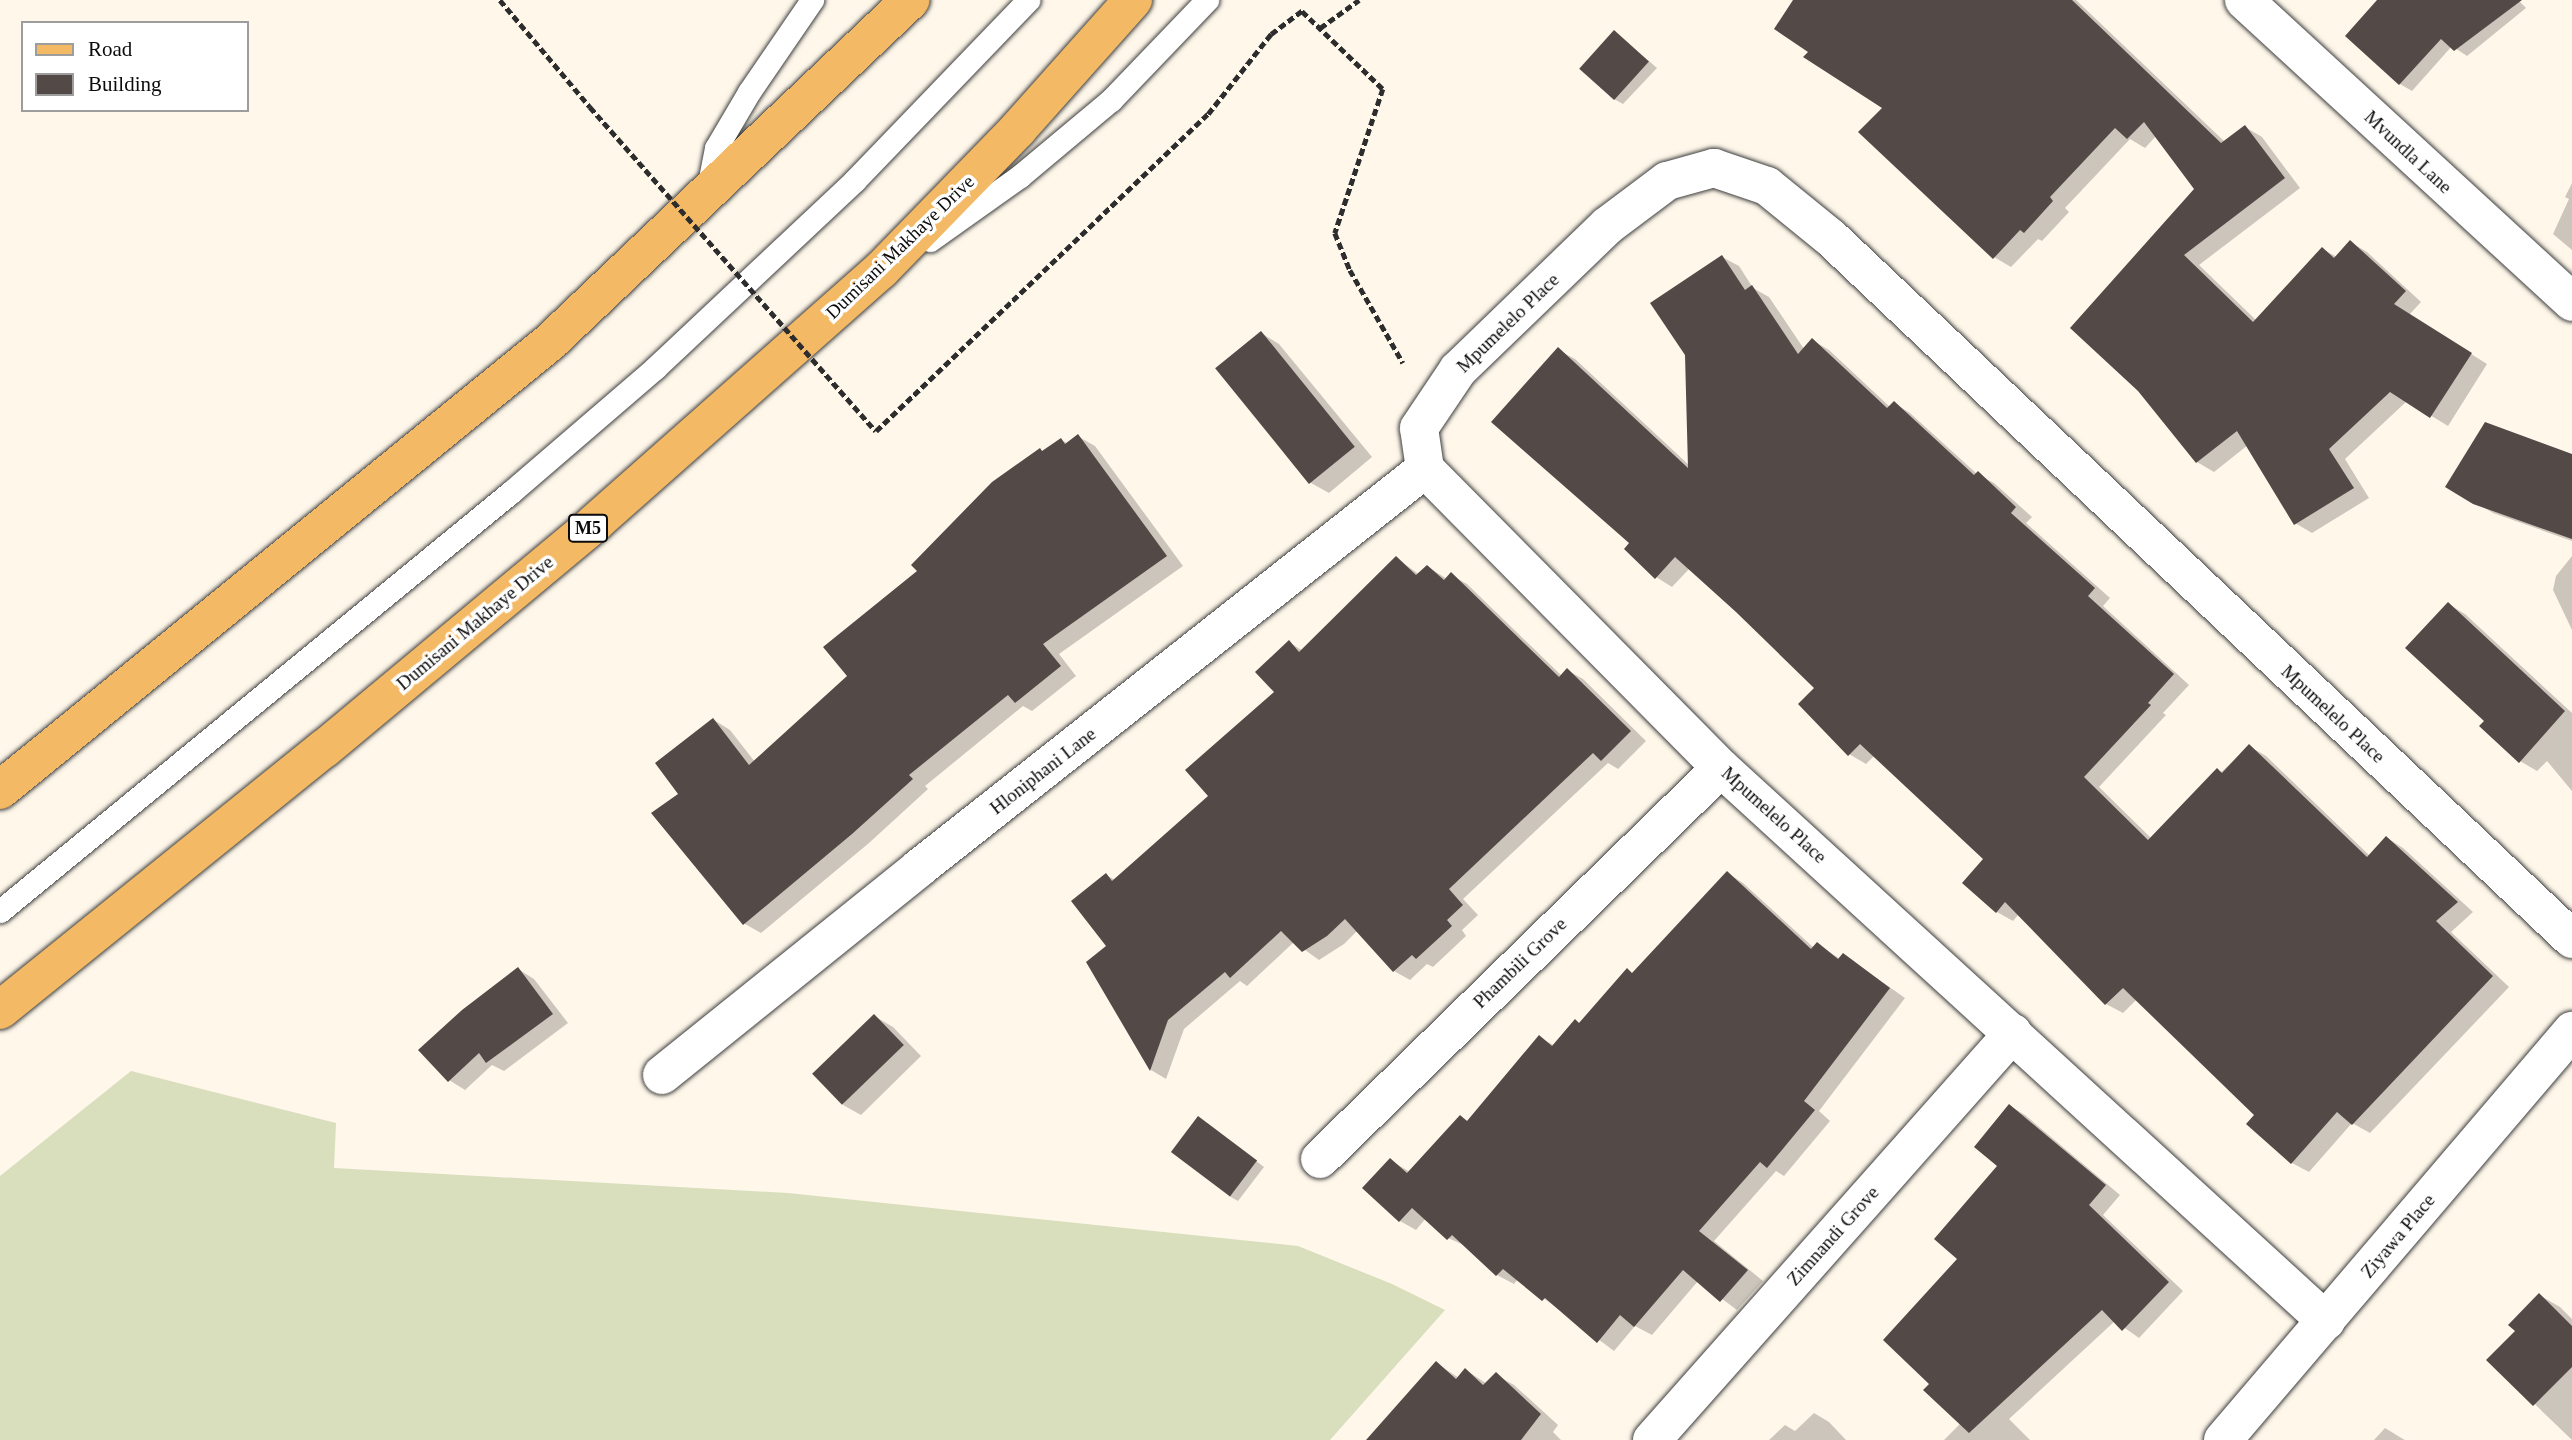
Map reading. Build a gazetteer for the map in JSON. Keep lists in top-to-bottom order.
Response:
{
  "streets": {
    "main road": ["Dumisani Makhaye Drive", "M5"],
    "street": [
      "Mvundla Lane",
      "Mpumelelo Place",
      "Hloniphani Lane",
      "Phambili Grove",
      "Zimnandi Grove",
      "Ziyawa Place"
    ]
  },
  "crossings": [
    ["Mpumelelo Place", "Hloniphani Lane"],
    ["Mpumelelo Place", "Phambili Grove"],
    ["Mpumelelo Place", "Zimnandi Grove"],
    ["Mpumelelo Place", "Ziyawa Place"]
  ],
  "legend": ["Road", "Building"]
}
